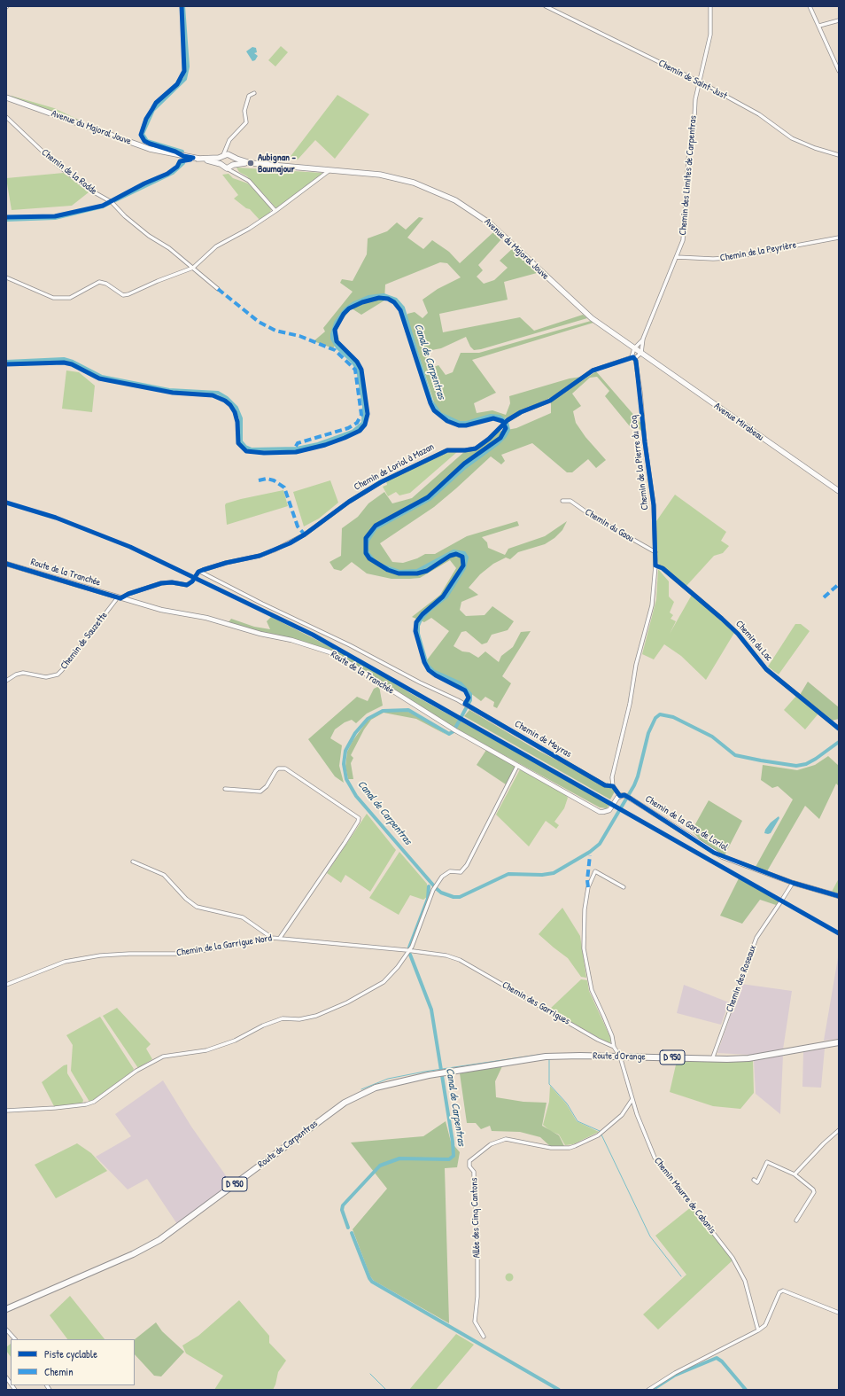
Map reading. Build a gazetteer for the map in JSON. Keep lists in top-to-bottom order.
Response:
{
  "streets": {
    "main road": [
      "Avenue du Majoral Jouve",
      "Avenue Mirabeau",
      "Route d'Orange",
      "D 950",
      "Route de Carpentras"
    ],
    "street": [
      "Chemin de Saint-Just",
      "Chemin de la Rodde",
      "Chemin des Limites de Carpentras",
      "Chemin de la Peyrière",
      "Chemin de la Pierre du Coq",
      "Chemin de Loriol à Mazan",
      "Chemin du Gaou",
      "Route de la Tranchée",
      "Chemin de Sauzette",
      "Chemin du Lac",
      "Chemin de Meyras",
      "Chemin de la Gare de Loriol",
      "Chemin de la Garrigue Nord",
      "Chemin des Roseaux",
      "Chemin des Garrigues",
      "Chemin Mourre de Cabanis",
      "Allée des Cinq Cantons"
    ]
  },
  "crossings": [
    ["Chemin de Saint-Just", "Chemin des Limites de Carpentras"],
    ["Avenue du Majoral Jouve", "Chemin des Limites de Carpentras"],
    ["Avenue du Majoral Jouve", "Avenue Mirabeau"],
    ["Avenue du Majoral Jouve", "Chemin de Loriol à Mazan"],
    ["Chemin des Limites de Carpentras", "Chemin de la Peyrière"],
    ["Chemin des Limites de Carpentras", "Avenue Mirabeau"],
    ["Chemin des Limites de Carpentras", "Chemin de Loriol à Mazan"],
    ["Avenue Mirabeau", "Chemin de Loriol à Mazan"],
    ["Chemin de la Pierre du Coq", "Chemin de Loriol à Mazan"],
    ["Chemin de la Pierre du Coq", "Chemin du Gaou"],
    ["Chemin de la Pierre du Coq", "Chemin du Lac"],
    ["Chemin de la Pierre du Coq", "Chemin de Meyras"],
    ["Chemin de Loriol à Mazan", "Route de la Tranchée"],
    ["Chemin de Loriol à Mazan", "Chemin de Sauzette"],
    ["Chemin de Loriol à Mazan", "Chemin de Meyras"],
    ["Route de la Tranchée", "Chemin de Sauzette"],
    ["Chemin de la Gare de Loriol", "Chemin des Roseaux"],
    ["Chemin de la Garrigue Nord", "Chemin des Garrigues"],
    ["Chemin des Roseaux", "Route d'Orange"],
    ["Route d'Orange", "Route de Carpentras"],
    ["Route d'Orange", "Chemin Mourre de Cabanis"],
    ["Chemin Mourre de Cabanis", "Allée des Cinq Cantons"]
  ],
  "water": ["Canal de Carpentras"],
  "places": ["Aubignan - Baumajour"],
  "legend": ["Piste cyclable", "Chemin"]
}
